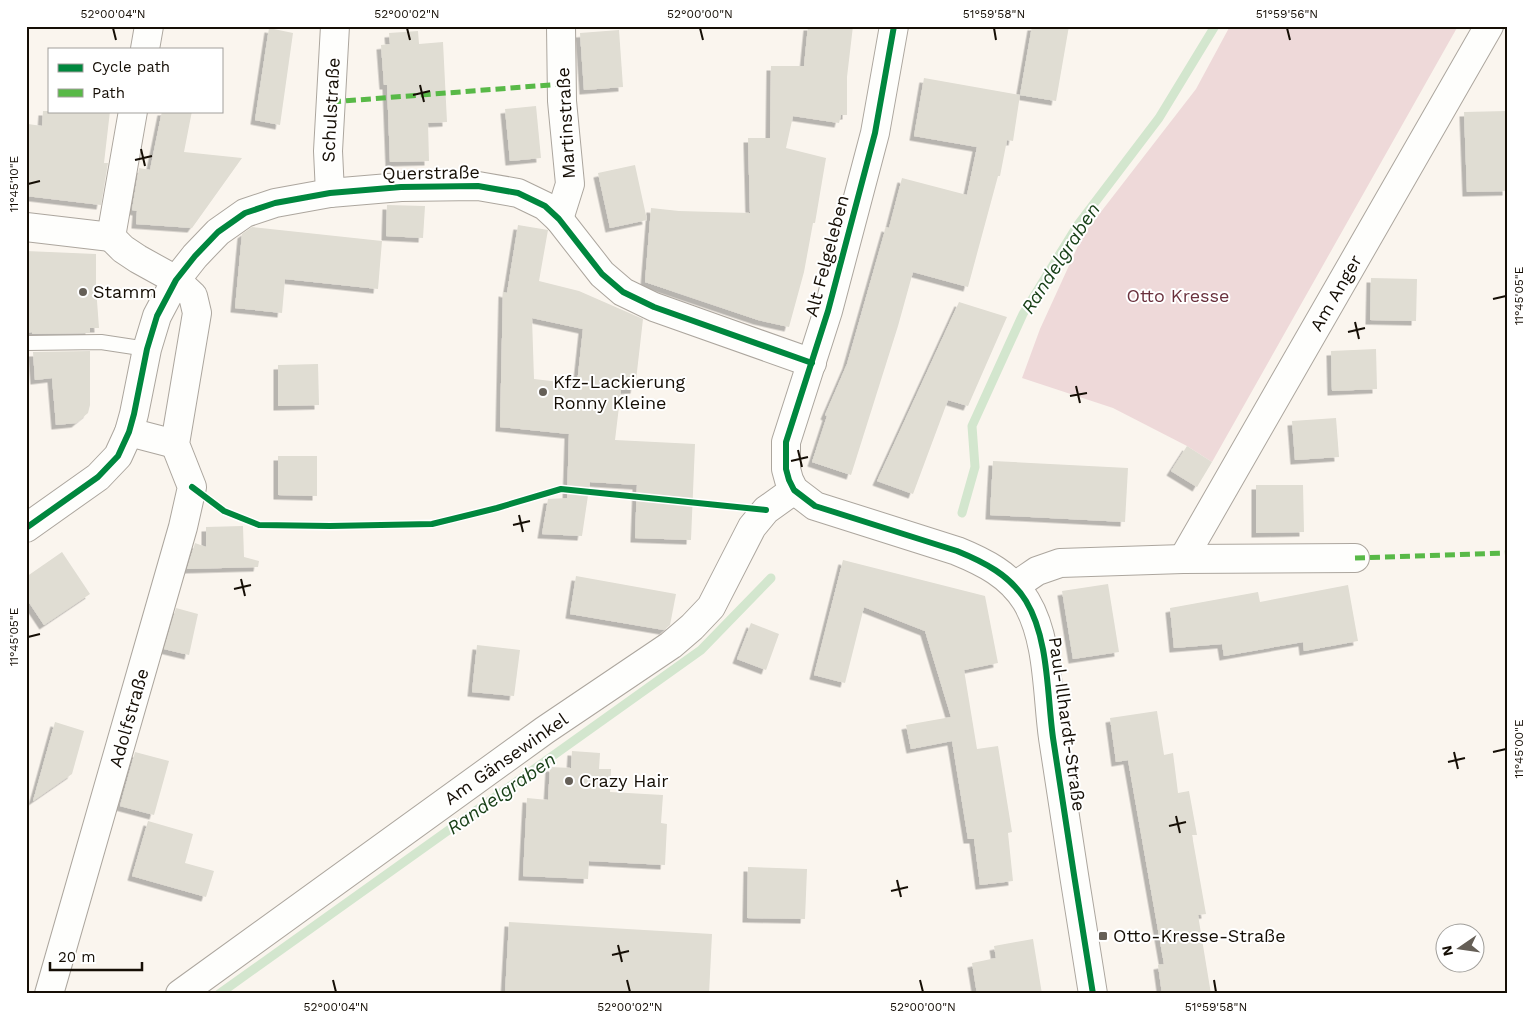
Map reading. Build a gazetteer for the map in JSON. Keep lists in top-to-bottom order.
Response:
{
  "streets": {
    "street": [
      "Schulstraße",
      "Martinstraße",
      "Querstraße",
      "Alt Felgeleben",
      "Am Anger",
      "Adolfstraße",
      "Paul-Illhardt-Straße",
      "Am Gänsewinkel"
    ]
  },
  "crossings": [
    ["Schulstraße", "Querstraße"],
    ["Martinstraße", "Querstraße"],
    ["Querstraße", "Alt Felgeleben"],
    ["Alt Felgeleben", "Paul-Illhardt-Straße"],
    ["Alt Felgeleben", "Am Gänsewinkel"],
    ["Paul-Illhardt-Straße", "Am Gänsewinkel"]
  ],
  "water": ["Randelgraben"],
  "parks": ["Otto Kresse"],
  "places": {
    "other": ["Stamm", "Kfz-Lackierung Ronny Kleine", "Crazy Hair"],
    "transit": ["Otto-Kresse-Straße"]
  },
  "legend": ["Cycle path", "Path"],
  "scale_bar": "20 m",
  "north": "left",
  "coordinates": [
    "52°00'04\"N",
    "52°00'02\"N",
    "52°00'00\"N",
    "51°59'58\"N",
    "51°59'56\"N",
    "11°45'10\"E",
    "11°45'05\"E",
    "11°45'00\"E"
  ]
}
